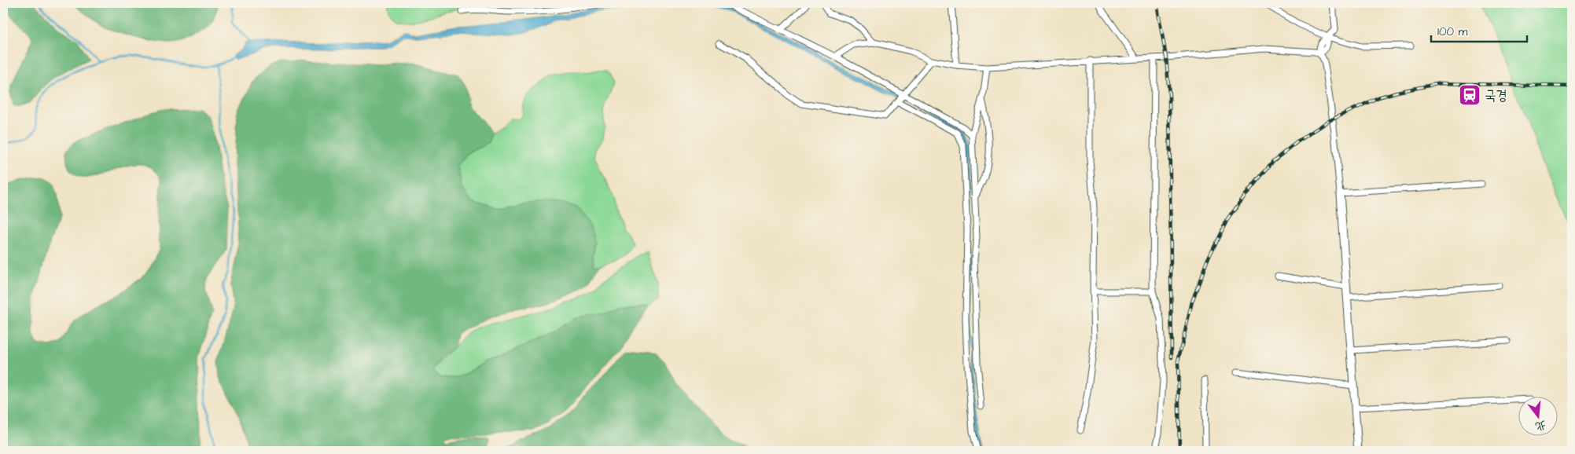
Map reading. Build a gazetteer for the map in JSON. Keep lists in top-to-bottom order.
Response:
{
  "places": {
    "station": ["국경"]
  },
  "scale_bar": "100 m",
  "north": "bottom"
}
